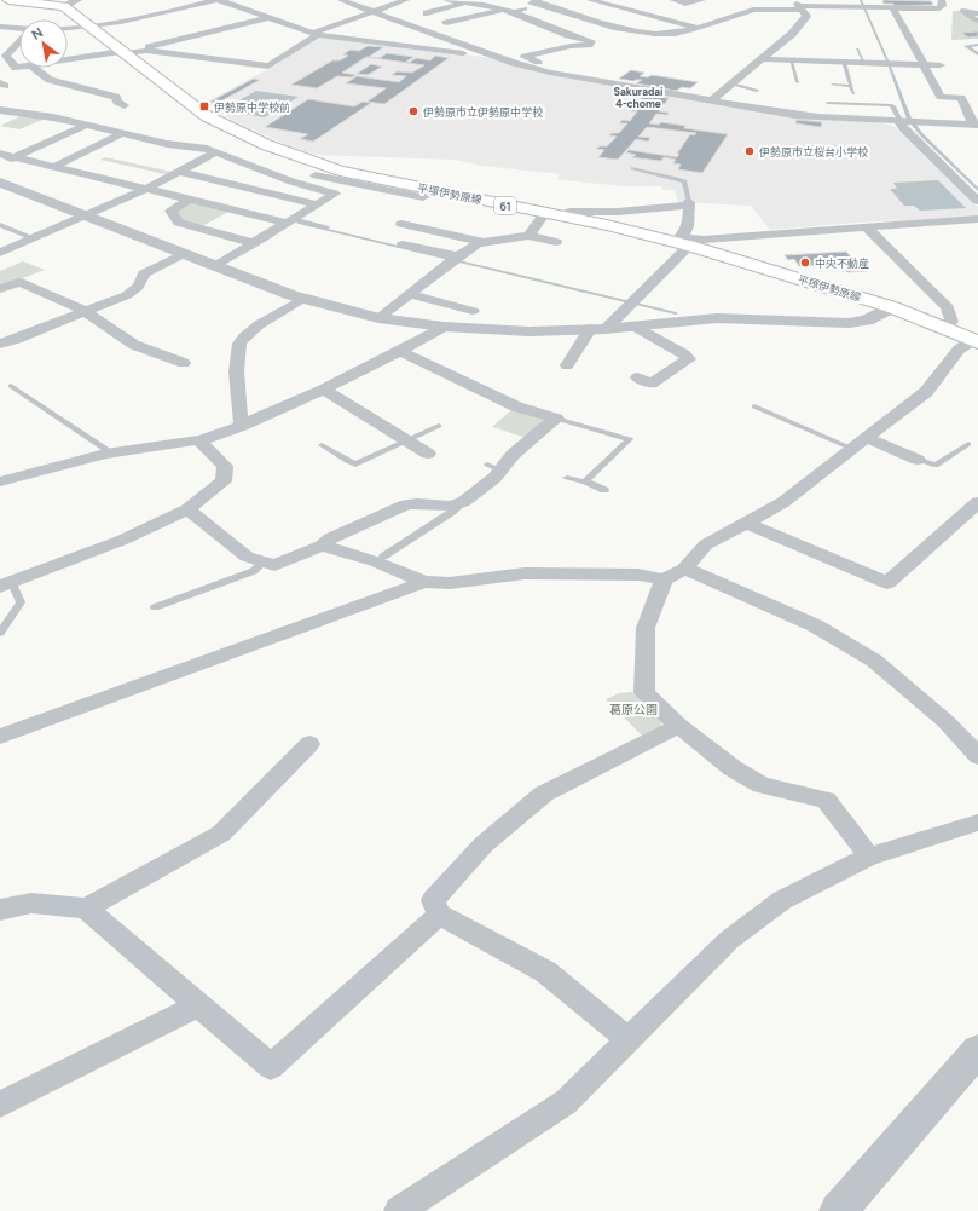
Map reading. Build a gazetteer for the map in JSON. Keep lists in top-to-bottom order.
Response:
{
  "streets": {
    "main road": ["平塚伊勢原線", "61"]
  },
  "districts": ["Sakuradai 4-chome"],
  "parks": ["葛原公園"],
  "places": {
    "transit": ["伊勢原中学校前"],
    "other": ["伊勢原市立伊勢原中学校", "伊勢原市立桜台小学校", "中央不動産"]
  },
  "north": "top left"
}
